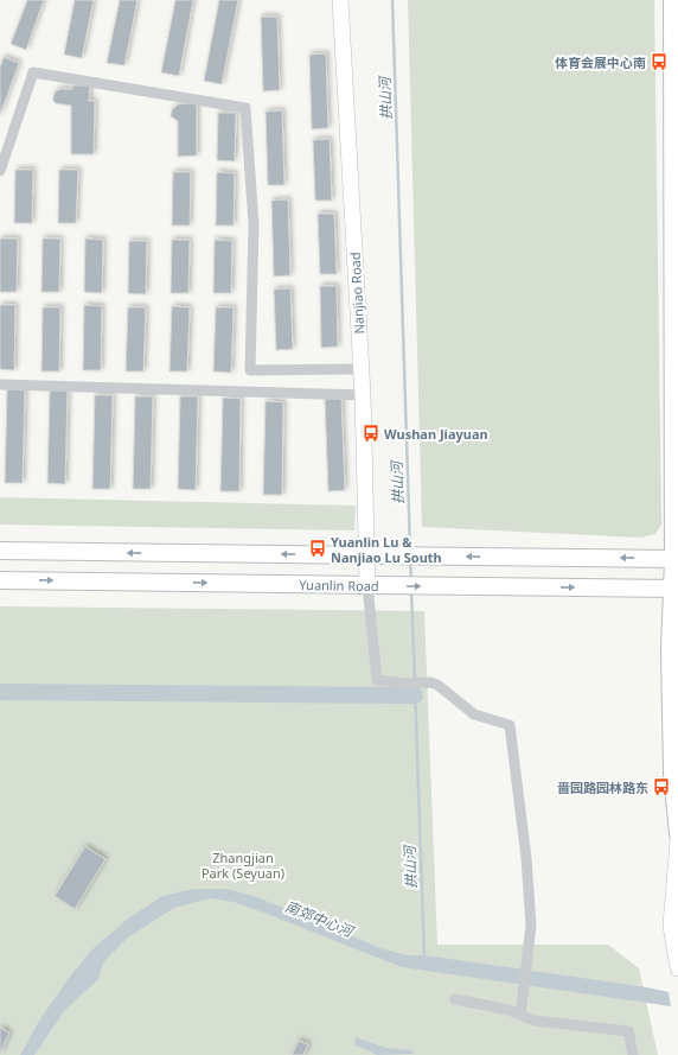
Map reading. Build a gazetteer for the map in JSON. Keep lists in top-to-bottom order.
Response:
{
  "streets": {
    "main road": ["Yuanlin Road"],
    "street": ["Nanjiao Road"]
  },
  "crossings": [
    ["Nanjiao Road", "Yuanlin Road"]
  ],
  "water": ["拱山河", "南郊中心河"],
  "parks": ["Zhangjian Park (Seyuan)"],
  "places": {
    "bus stop": [
      "体育会展中心南",
      "Wushan Jiayuan",
      "Yuanlin Lu & Nanjiao Lu South",
      "啬园路园林路东"
    ]
  }
}
